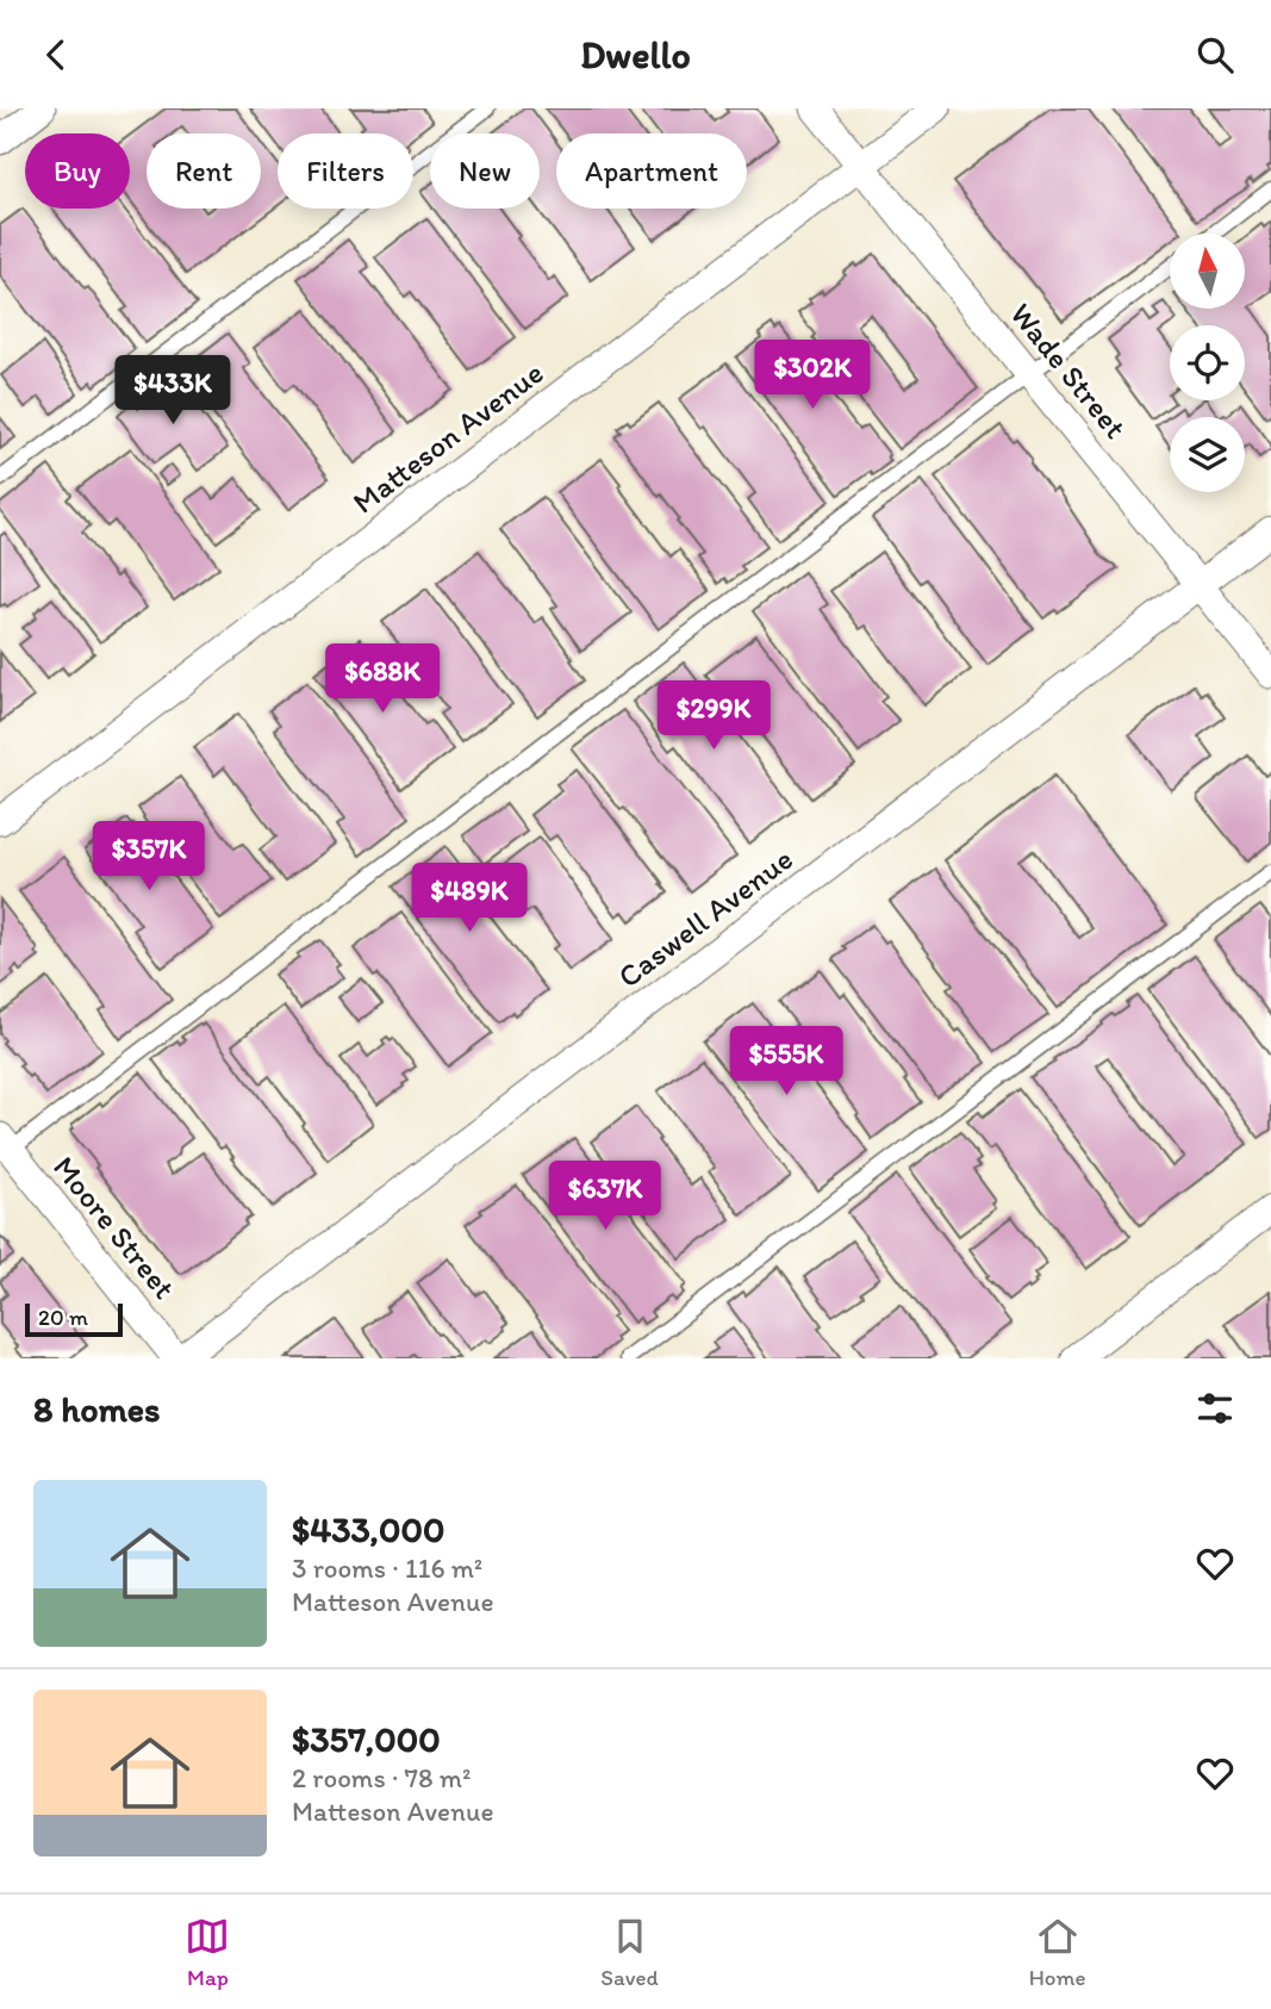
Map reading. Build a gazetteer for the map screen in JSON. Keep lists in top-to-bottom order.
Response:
{
  "streets": {
    "street": [
      "Wade Street",
      "Matteson Avenue",
      "Caswell Avenue",
      "Moore Street"
    ]
  },
  "crossings": [
    ["Wade Street", "Matteson Avenue"],
    ["Wade Street", "Caswell Avenue"],
    ["Caswell Avenue", "Moore Street"]
  ],
  "scale_bar": "20 m",
  "north": "top",
  "page": {
    "header": "Dwello",
    "chip": [
      "Buy",
      "Rent",
      "Filters",
      "New",
      "Apartment"
    ],
    "price": [
      "$302K",
      "$433K",
      "$688K",
      "$299K",
      "$357K",
      "$489K",
      "$555K",
      "$637K"
    ],
    "scale": "20 m",
    "heading": "8 homes",
    "list": [
      {
        "name": "$433,000",
        "note": "3 rooms · 116 m² · Matteson Avenue"
      },
      {
        "name": "$357,000",
        "note": "2 rooms · 78 m² · Matteson Avenue"
      }
    ],
    "tabs": ["Map", "Saved", "Home"]
  }
}
